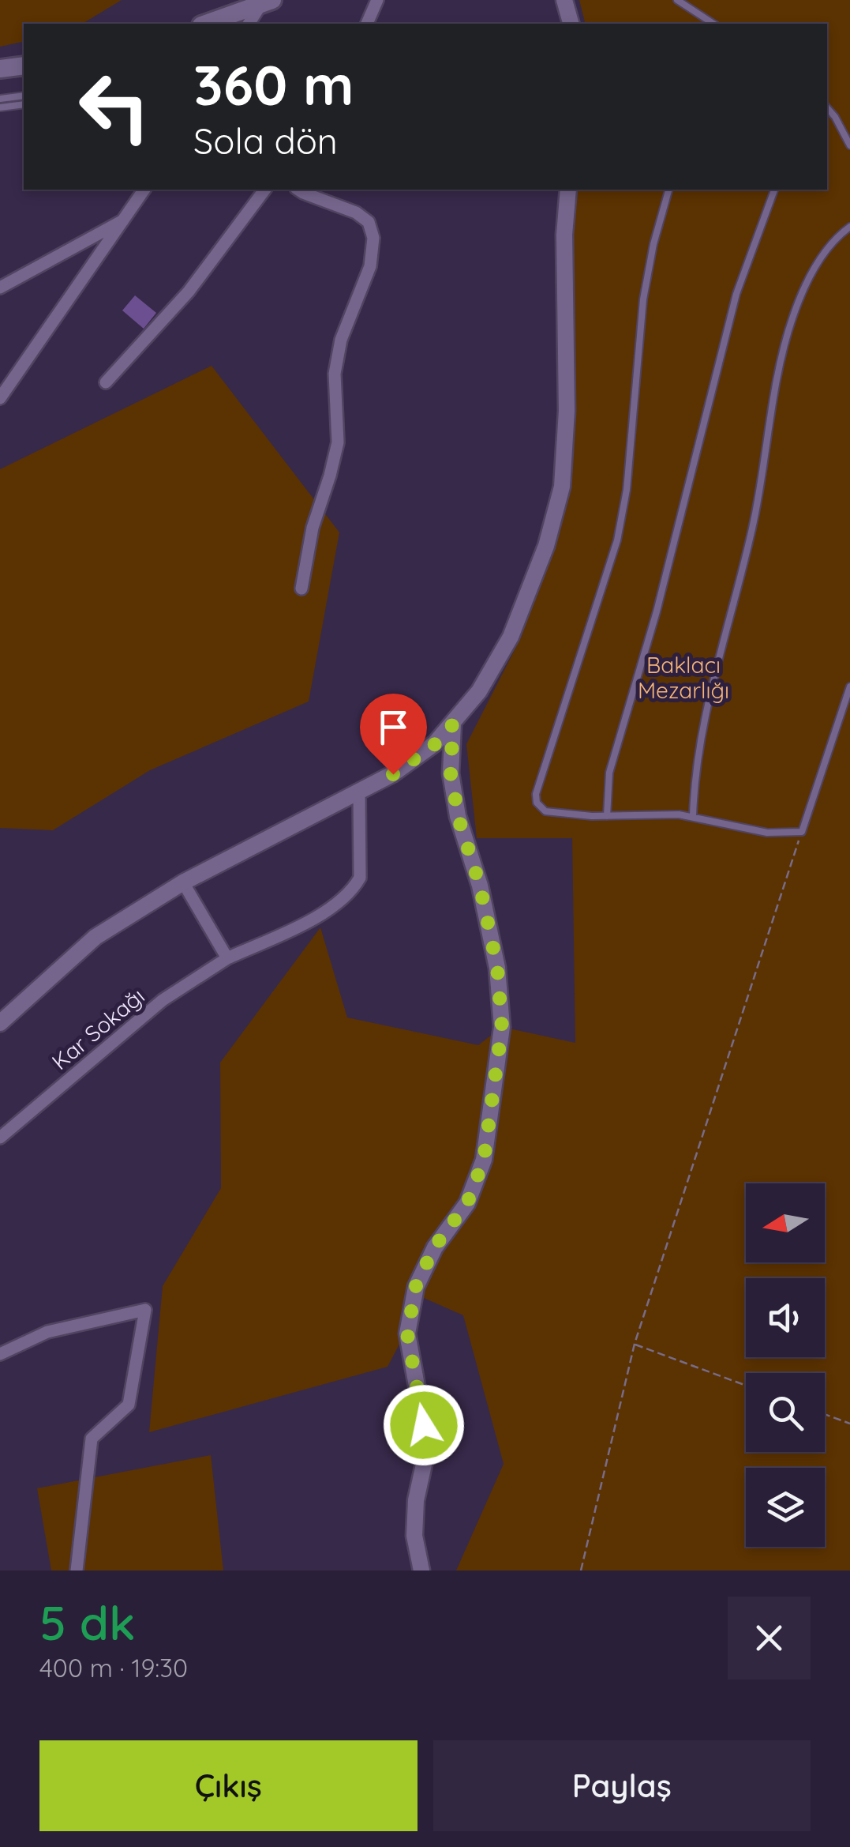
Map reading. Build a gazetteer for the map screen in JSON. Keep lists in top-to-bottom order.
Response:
{
  "streets": {
    "street": ["Kar Sokağı"]
  },
  "parks": ["Baklacı Mezarlığı"],
  "north": "left",
  "page": {
    "turn": ["360 m", "Sola dön"],
    "heading": ["5 dk", "400 m · 19:30"],
    "buttons": ["Çıkış", "Paylaş"]
  }
}
